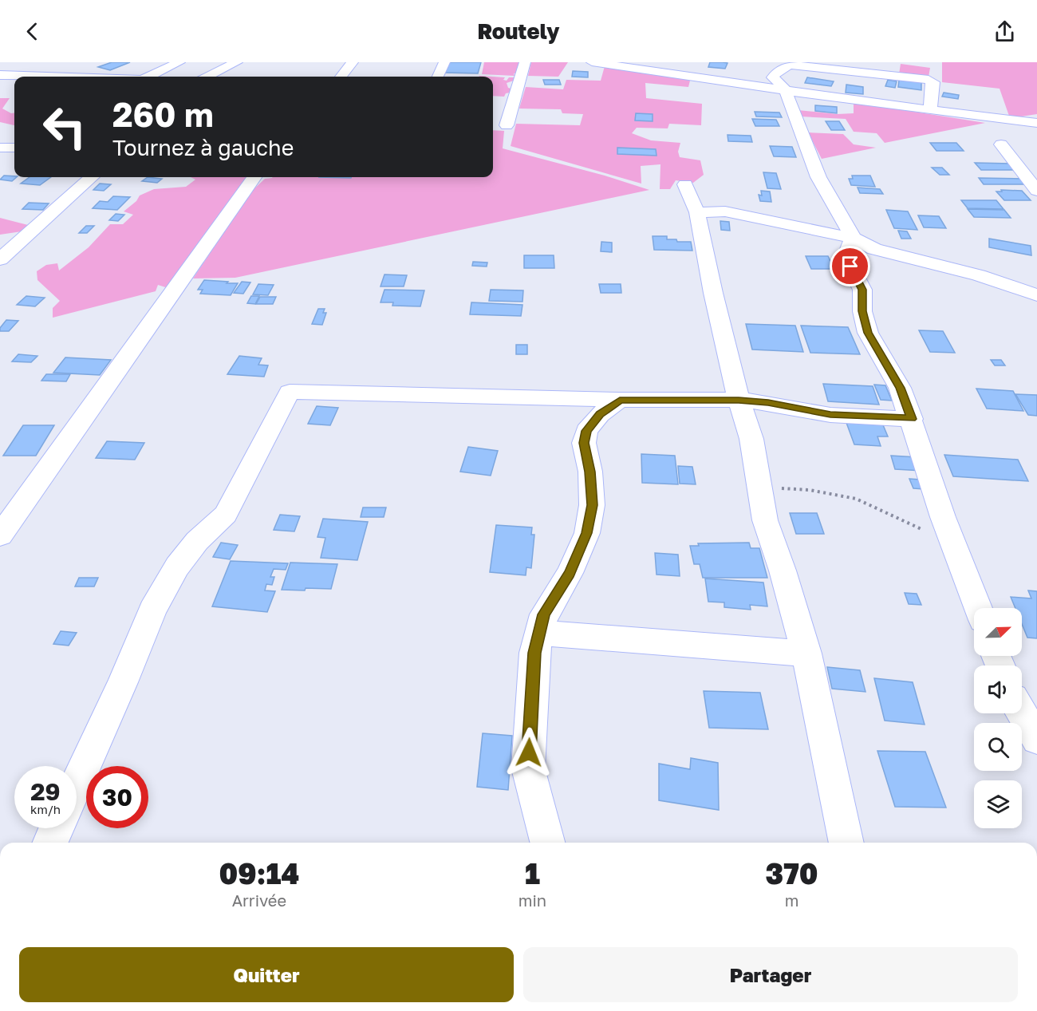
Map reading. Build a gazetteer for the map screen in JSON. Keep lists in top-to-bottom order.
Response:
{
  "north": "top right",
  "page": {
    "header": "Routely",
    "turn": ["260 m", "Tournez à gauche"],
    "speed": "29 km/h",
    "limit": "30",
    "eta": [
      "09:14",
      "Arrivée",
      "1",
      "min",
      "370",
      "m"
    ],
    "buttons": ["Quitter", "Partager"]
  }
}
